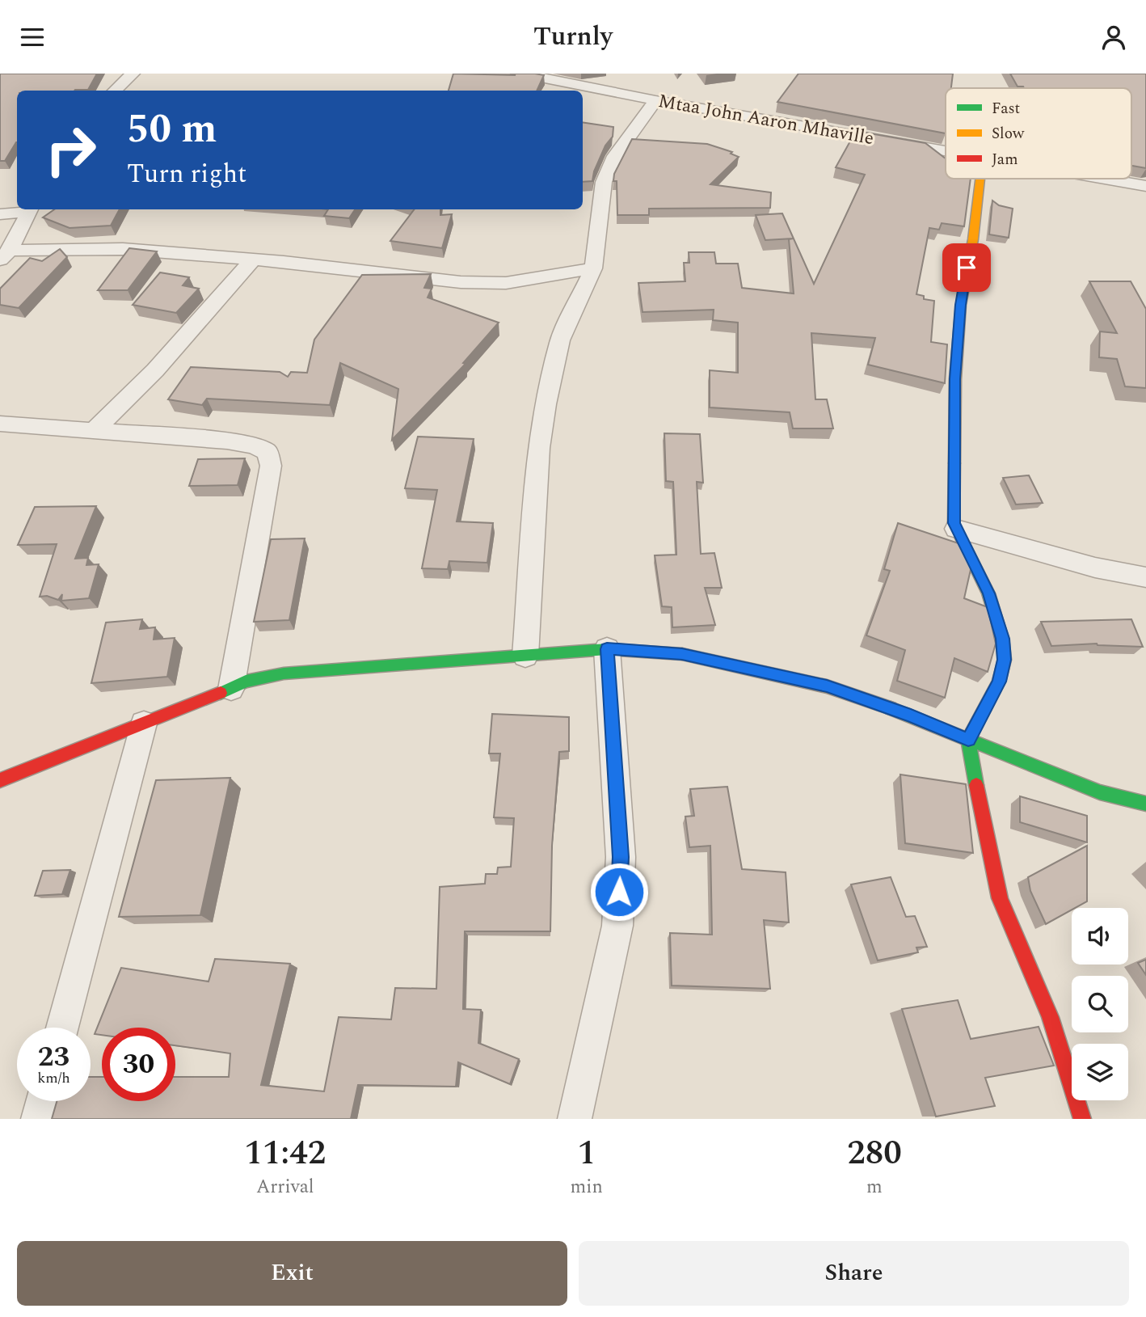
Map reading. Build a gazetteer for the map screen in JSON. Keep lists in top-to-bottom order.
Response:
{
  "streets": {
    "street": ["Mtaa John Aaron Mhaville"]
  },
  "legend": ["Fast", "Slow", "Jam"],
  "page": {
    "header": "Turnly",
    "turn": ["50 m", "Turn right"],
    "speed": "23 km/h",
    "limit": "30",
    "eta": [
      "11:42",
      "Arrival",
      "1",
      "min",
      "280",
      "m"
    ],
    "buttons": ["Exit", "Share"]
  }
}
